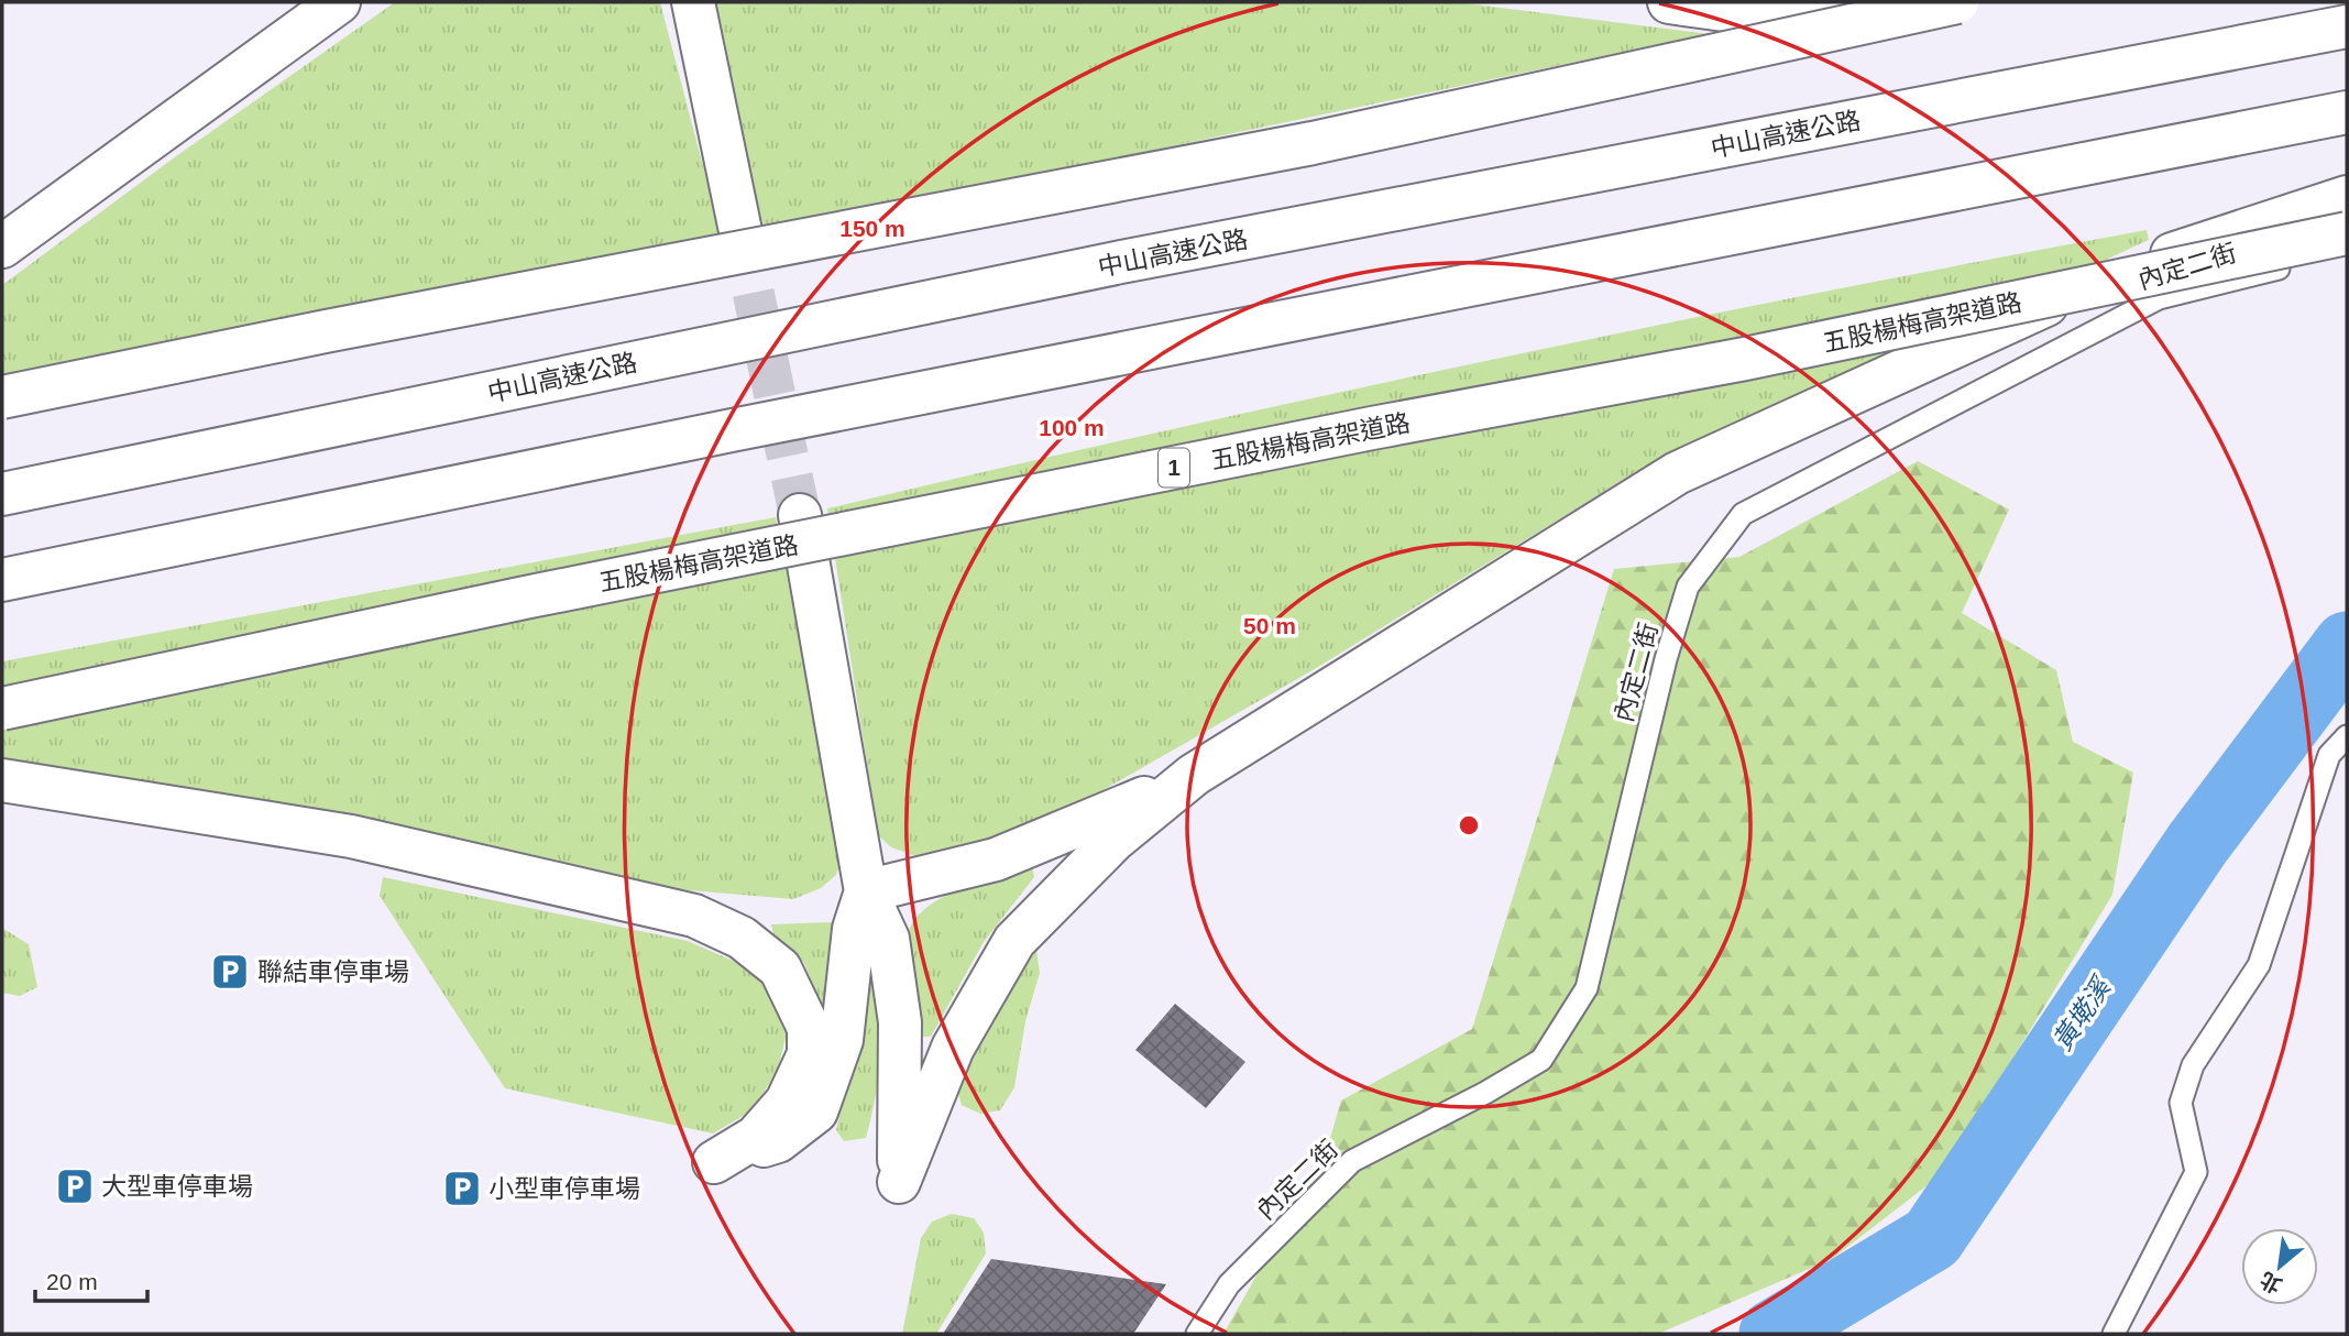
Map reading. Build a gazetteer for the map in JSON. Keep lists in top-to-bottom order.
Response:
{
  "streets": {
    "highway": ["中山高速公路", "五股楊梅高架道路", "1"],
    "lane": ["內定二街"]
  },
  "water": ["黃墘溪"],
  "places": {
    "parking": ["聯結車停車場", "大型車停車場", "小型車停車場"]
  },
  "scale_bar": "20 m",
  "north": "bottom left",
  "rings": ["150 m", "100 m", "50 m"]
}
